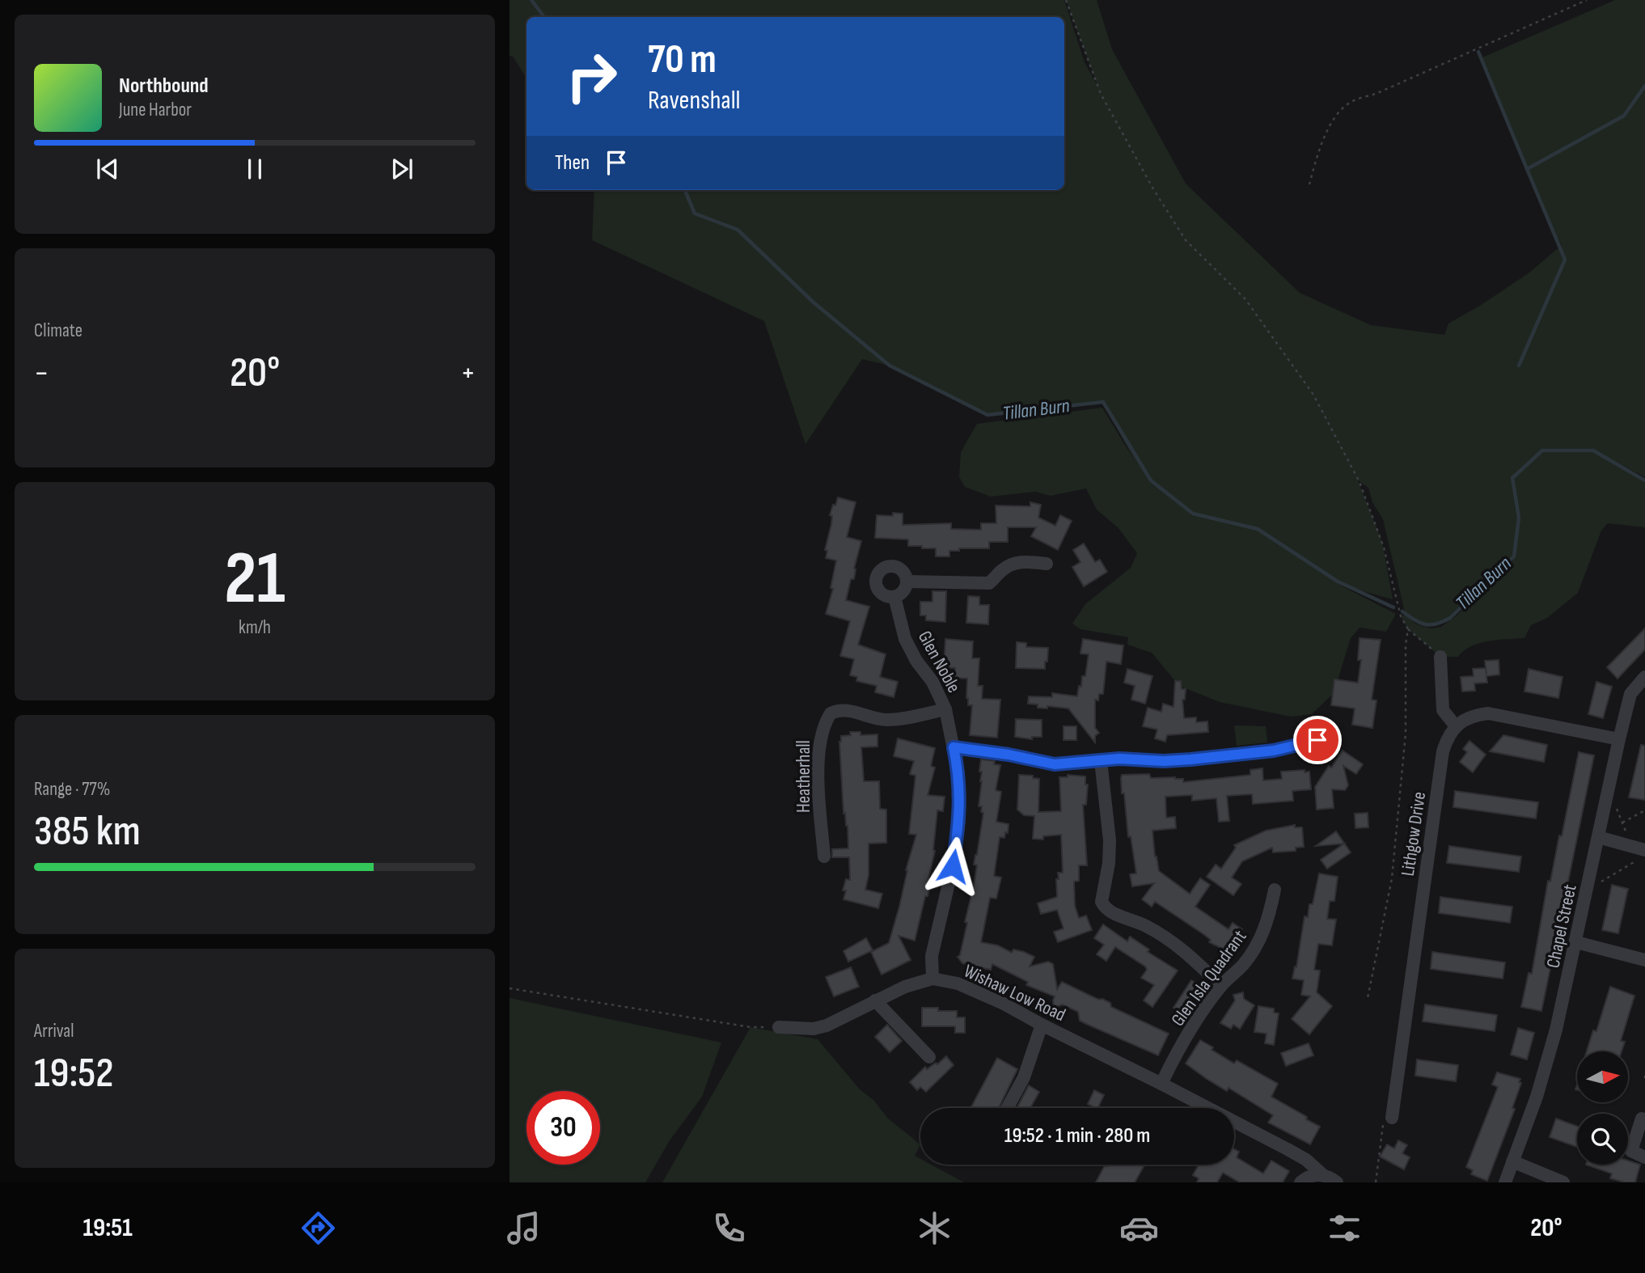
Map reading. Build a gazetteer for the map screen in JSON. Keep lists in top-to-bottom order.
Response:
{
  "streets": {
    "street": [
      "Glen Noble",
      "Heatherhall",
      "Lithgow Drive",
      "Chapel Street",
      "Glen Isla Quadrant",
      "Wishaw Low Road"
    ]
  },
  "crossings": [
    ["Glen Noble", "Heatherhall"],
    ["Glen Noble", "Wishaw Low Road"],
    ["Glen Isla Quadrant", "Wishaw Low Road"]
  ],
  "water": ["Tillan Burn"],
  "north": "right",
  "page": {
    "turn": ["70 m", "Ravenshall"],
    "song": ["Northbound", "June Harbor"],
    "then": "Then",
    "tile": [
      "Climate",
      ["21", "km/h"],
      ["Range · 77%", "385 km"],
      ["Arrival", "19:52"]
    ],
    "heat": ["−", "20°", "+"],
    "limit": "30",
    "trip": "19:52 · 1 min · 280 m",
    "tabs": ["19:51", "20°"]
  }
}
